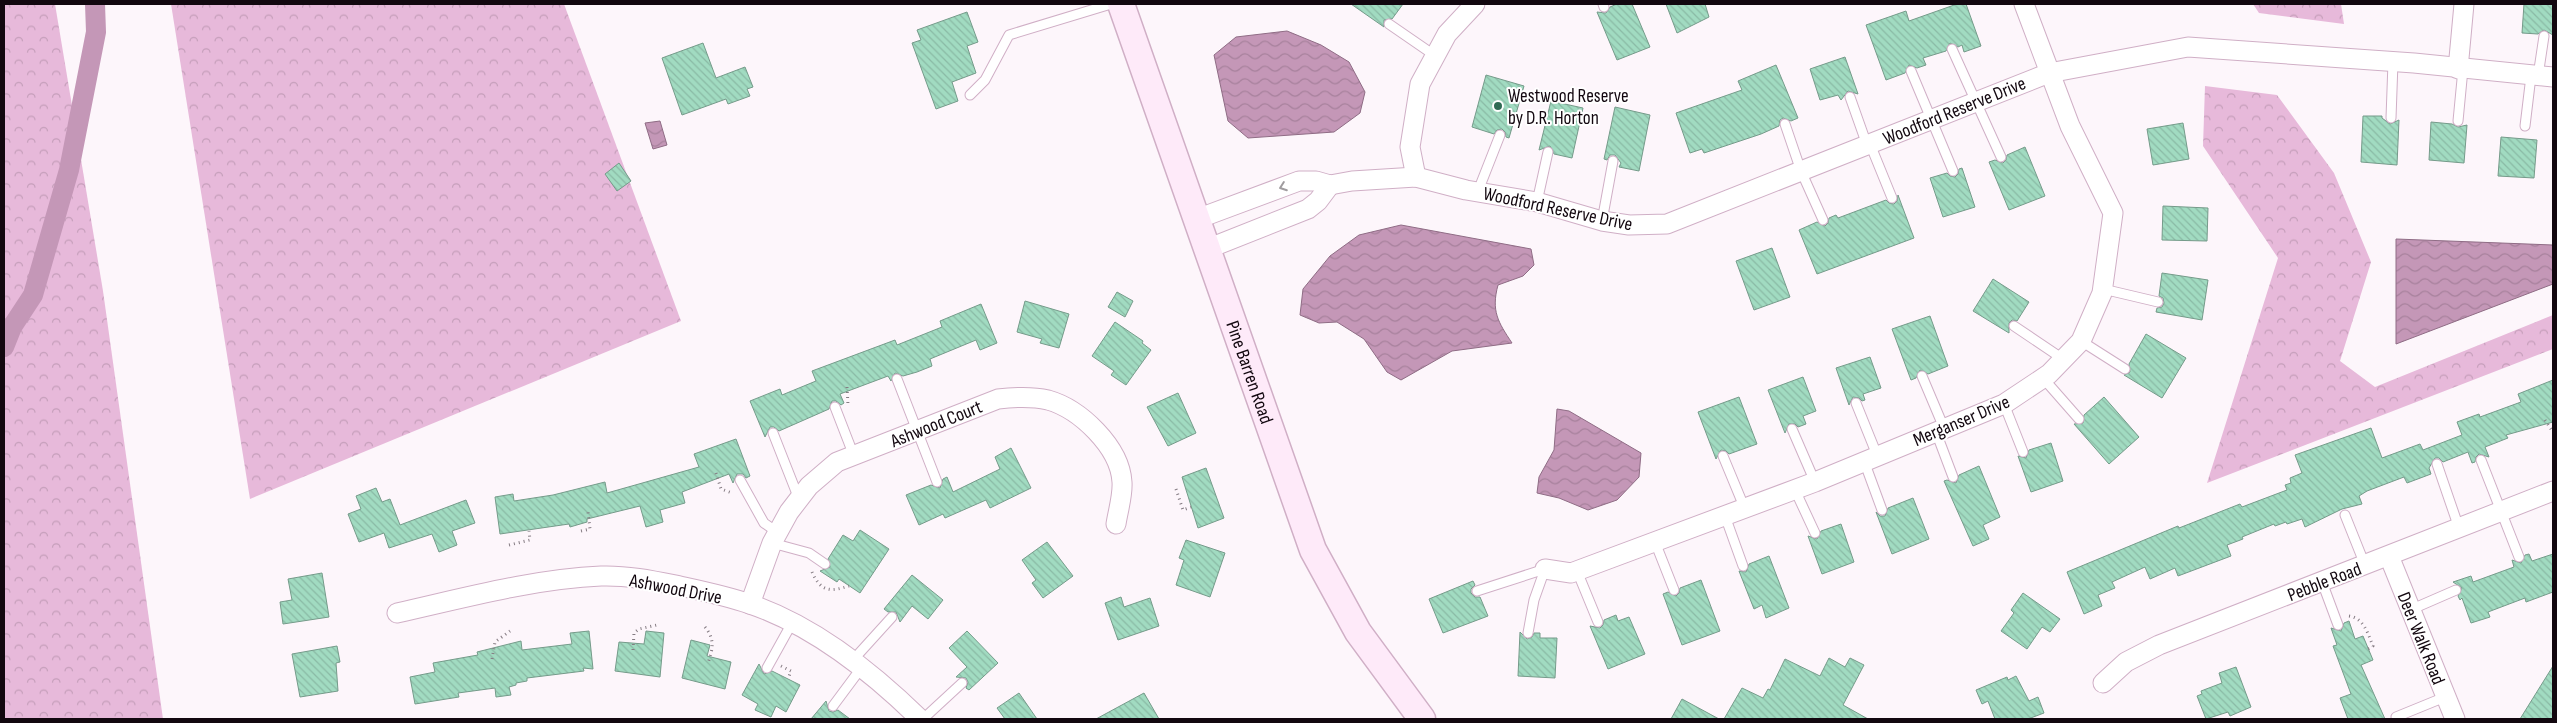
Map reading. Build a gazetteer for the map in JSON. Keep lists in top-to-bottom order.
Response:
{
  "streets": {
    "main road": ["Pine Barren Road"],
    "street": [
      "Woodford Reserve Drive",
      "Merganser Drive",
      "Ashwood Court",
      "Pebble Road",
      "Ashwood Drive",
      "Deer Walk Road"
    ]
  },
  "crossings": [
    ["Woodford Reserve Drive", "Pine Barren Road"],
    ["Woodford Reserve Drive", "Merganser Drive"],
    ["Ashwood Court", "Ashwood Drive"],
    ["Pebble Road", "Deer Walk Road"]
  ],
  "places": ["Westwood Reserve by D.R. Horton"]
}
